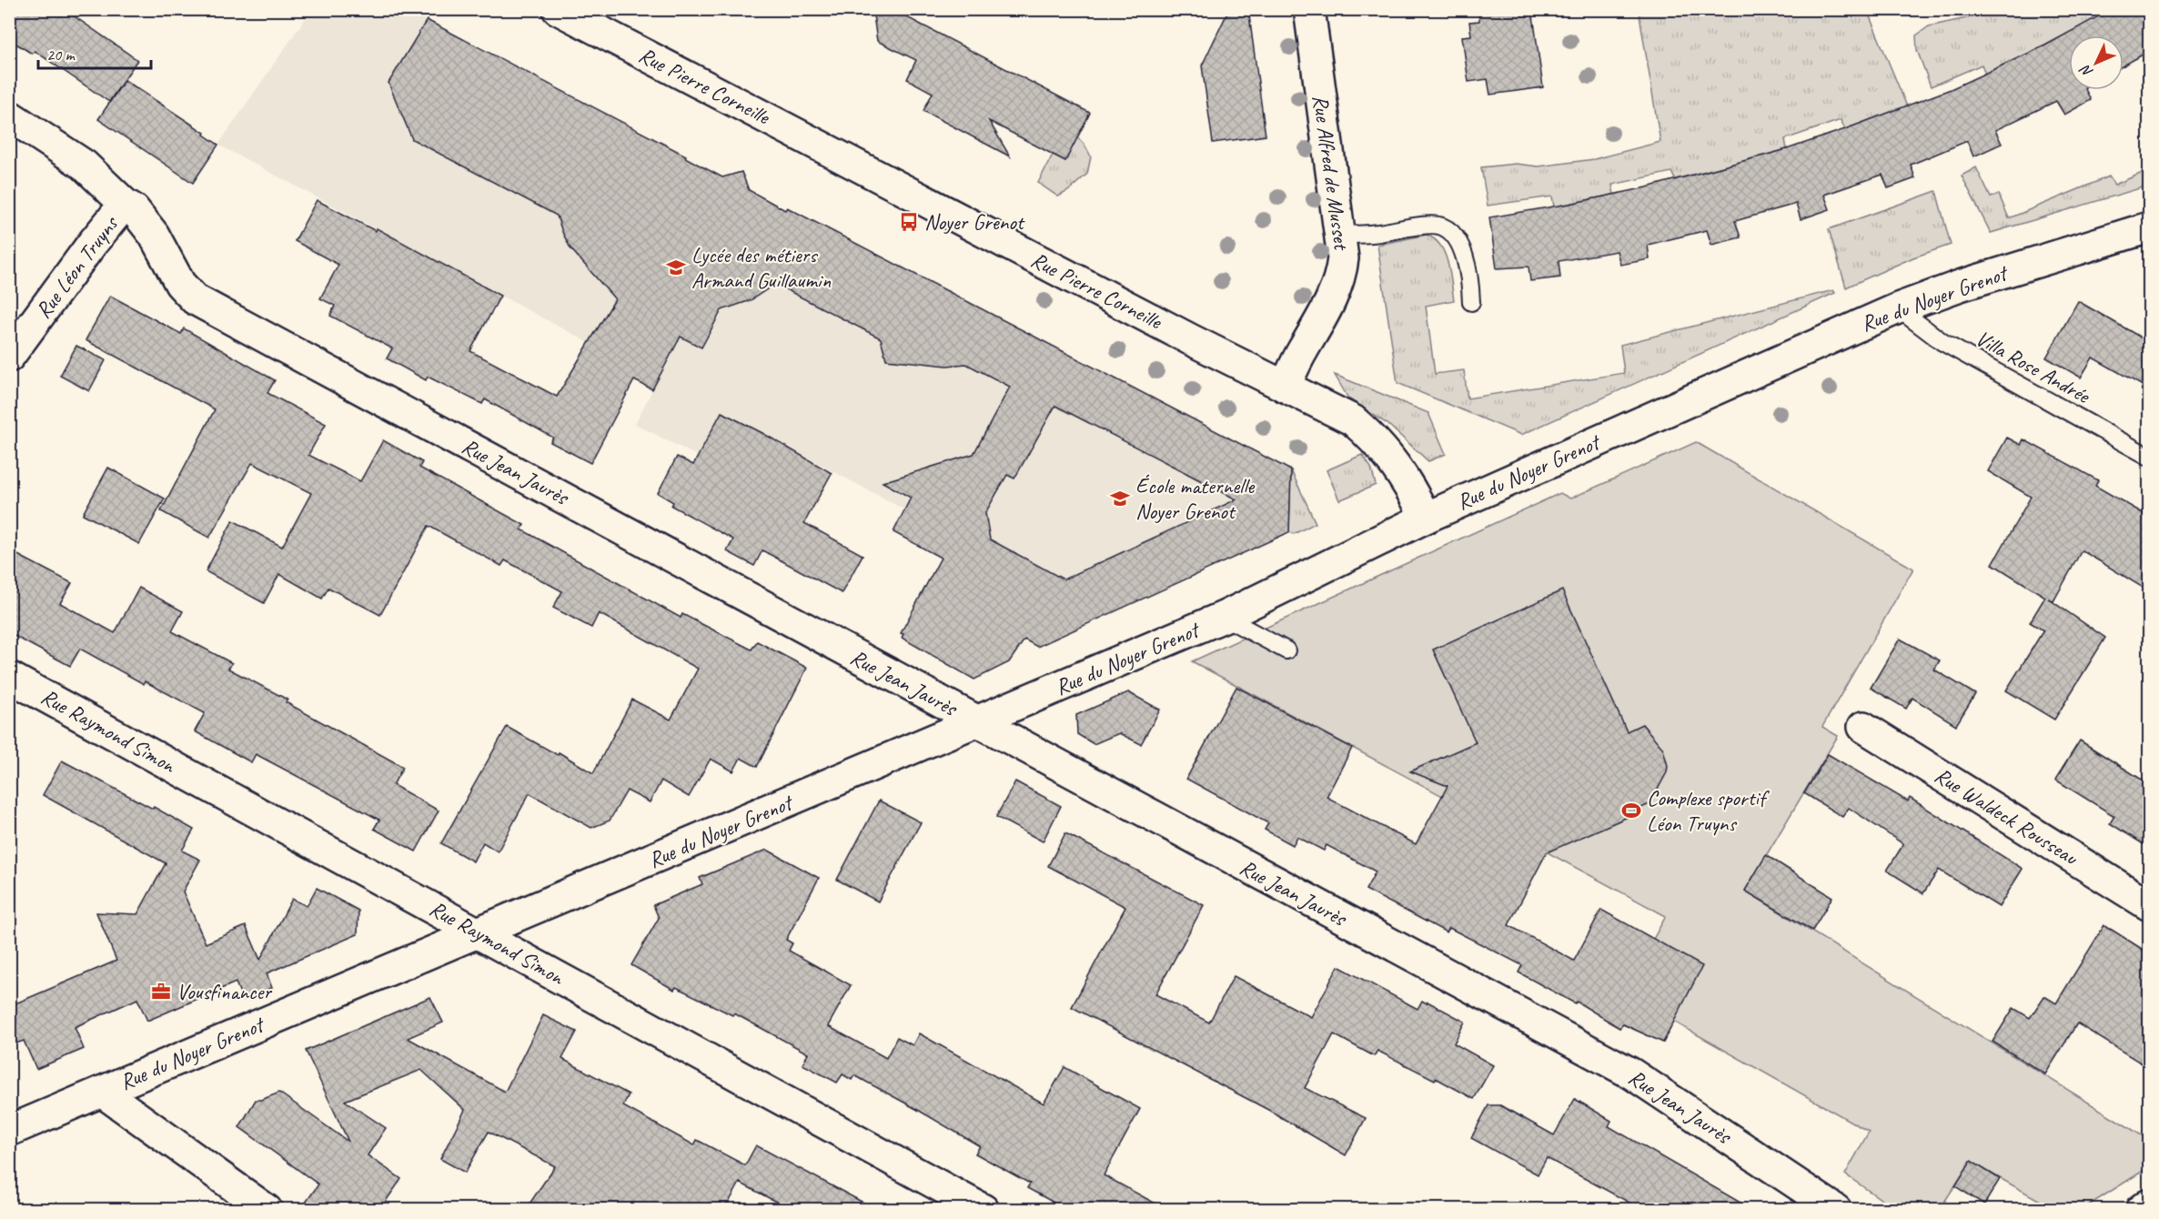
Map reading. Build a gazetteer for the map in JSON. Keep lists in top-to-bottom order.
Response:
{
  "streets": {
    "street": [
      "Rue Pierre Corneille",
      "Rue Alfred de Musset",
      "Rue Léon Truyns",
      "Rue du Noyer Grenot",
      "Rue Jean Jaurès",
      "Rue Raymond Simon",
      "Rue Waldeck Rousseau"
    ],
    "lane": ["Villa Rose Andrée"]
  },
  "crossings": [
    ["Rue Pierre Corneille", "Rue Alfred de Musset"],
    ["Rue Pierre Corneille", "Rue du Noyer Grenot"],
    ["Rue Léon Truyns", "Rue Jean Jaurès"],
    ["Rue du Noyer Grenot", "Villa Rose Andrée"],
    ["Rue du Noyer Grenot", "Rue Jean Jaurès"],
    ["Rue du Noyer Grenot", "Rue Raymond Simon"]
  ],
  "places": {
    "bus stop": ["Noyer Grenot"],
    "school or university": ["Lycée des métiers Armand Guillaumin", "École maternelle Noyer Grenot"],
    "sports": ["Complexe sportif Léon Truyns"],
    "office": ["Vousfinancer"]
  },
  "scale_bar": "20 m",
  "north": "bottom left"
}
